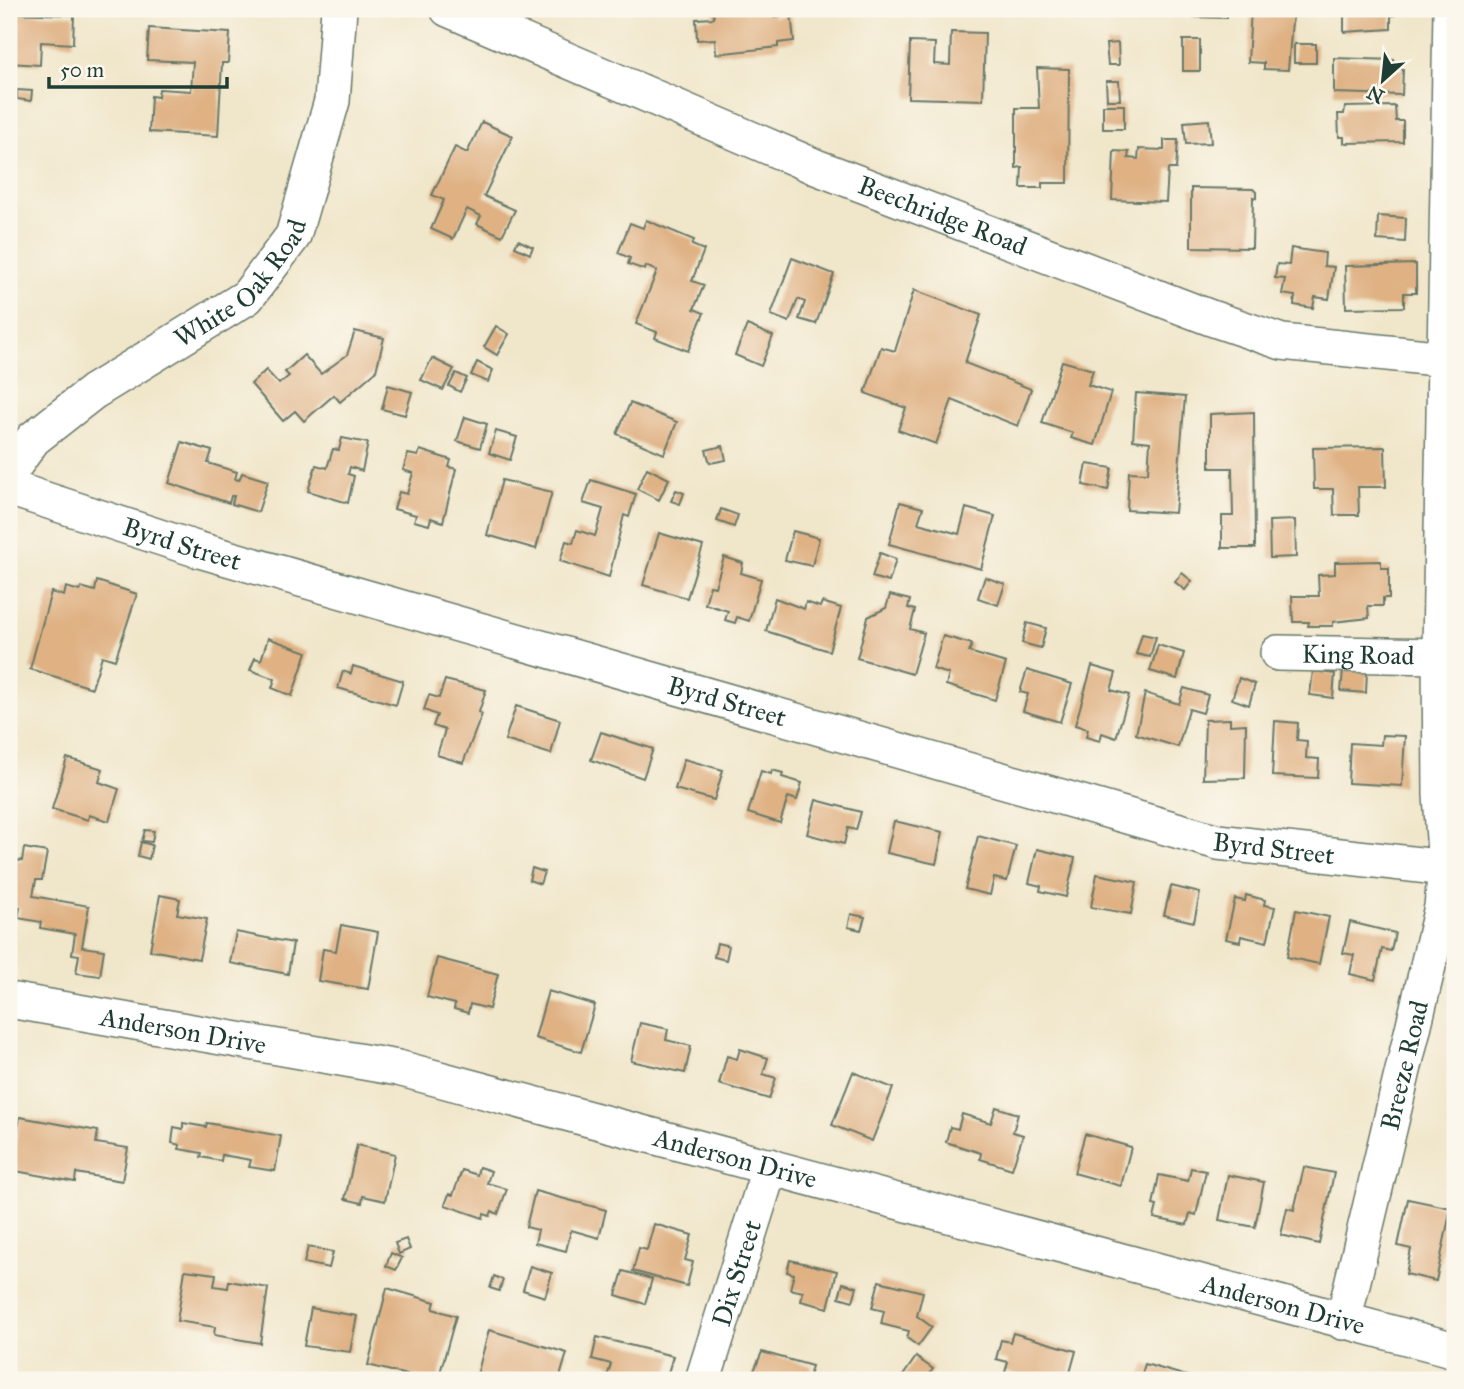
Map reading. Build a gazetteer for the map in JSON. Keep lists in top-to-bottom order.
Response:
{
  "streets": {
    "street": [
      "Beechridge Road",
      "White Oak Road",
      "Byrd Street",
      "King Road",
      "Anderson Drive",
      "Breeze Road",
      "Dix Street"
    ]
  },
  "crossings": [
    ["Beechridge Road", "Breeze Road"],
    ["Byrd Street", "Breeze Road"],
    ["King Road", "Breeze Road"],
    ["Anderson Drive", "Breeze Road"],
    ["Anderson Drive", "Dix Street"]
  ],
  "scale_bar": "50 m",
  "north": "bottom left"
}
